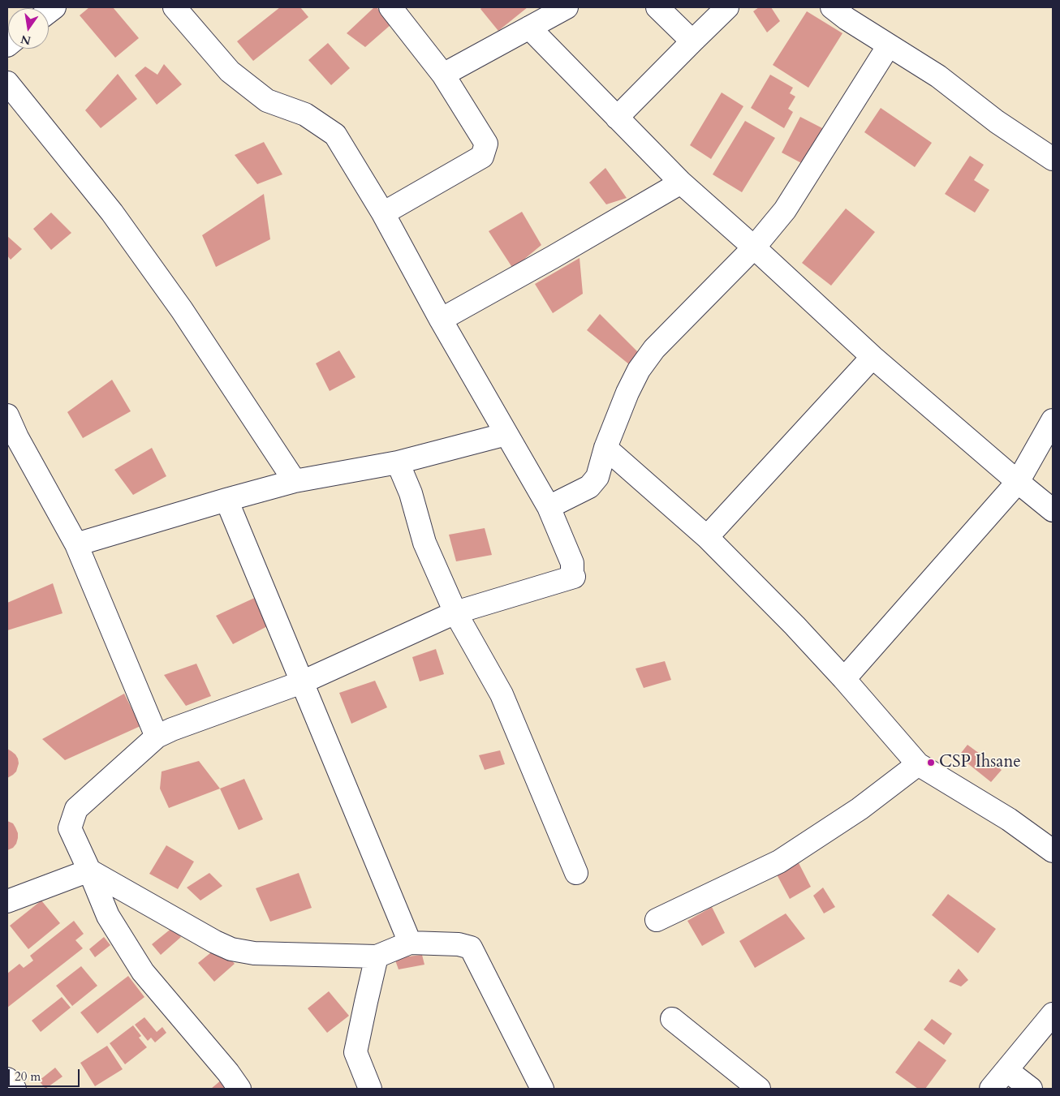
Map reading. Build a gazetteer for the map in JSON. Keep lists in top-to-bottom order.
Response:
{
  "places": ["CSP Ihsane"],
  "scale_bar": "20 m",
  "north": "bottom"
}
